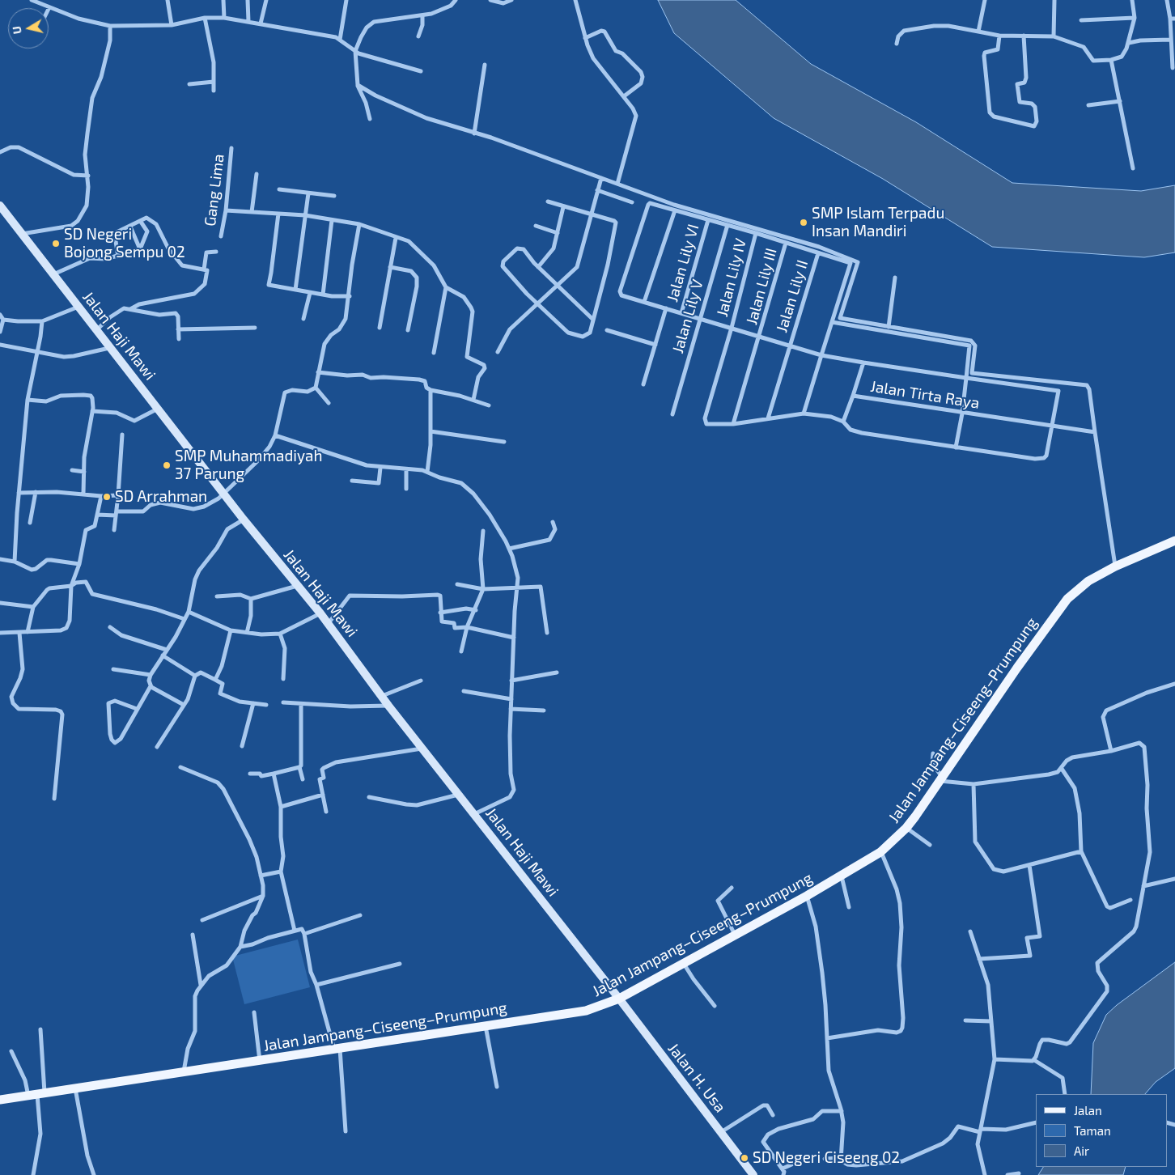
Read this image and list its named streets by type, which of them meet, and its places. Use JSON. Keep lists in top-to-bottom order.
{
  "streets": {
    "main road": ["Jalan Jampang–Ciseeng–Prumpung"],
    "street": [
      "Gang Lima",
      "Jalan Lily VI",
      "Jalan Lily IV",
      "Jalan Lily III",
      "Jalan Lily II",
      "Jalan Lily V",
      "Jalan Haji Mawi",
      "Jalan Tirta Raya",
      "Jalan H. Usa"
    ]
  },
  "crossings": [
    ["Jalan Lily VI", "Jalan Tirta Raya"],
    ["Jalan Lily IV", "Jalan Lily III"],
    ["Jalan Lily IV", "Jalan Tirta Raya"],
    ["Jalan Lily III", "Jalan Tirta Raya"],
    ["Jalan Lily II", "Jalan Tirta Raya"],
    ["Jalan Lily V", "Jalan Tirta Raya"],
    ["Jalan Haji Mawi", "Jalan Jampang–Ciseeng–Prumpung"],
    ["Jalan Haji Mawi", "Jalan H. Usa"],
    ["Jalan Jampang–Ciseeng–Prumpung", "Jalan H. Usa"]
  ],
  "places": [
    "SMP Islam Terpadu Insan Mandiri",
    "SD Negeri Bojong Sempu 02",
    "SMP Muhammadiyah 37 Parung",
    "SD Arrahman",
    "SD Negeri Ciseeng 02"
  ],
  "legend": ["Jalan", "Taman", "Air"],
  "north": "left"
}
